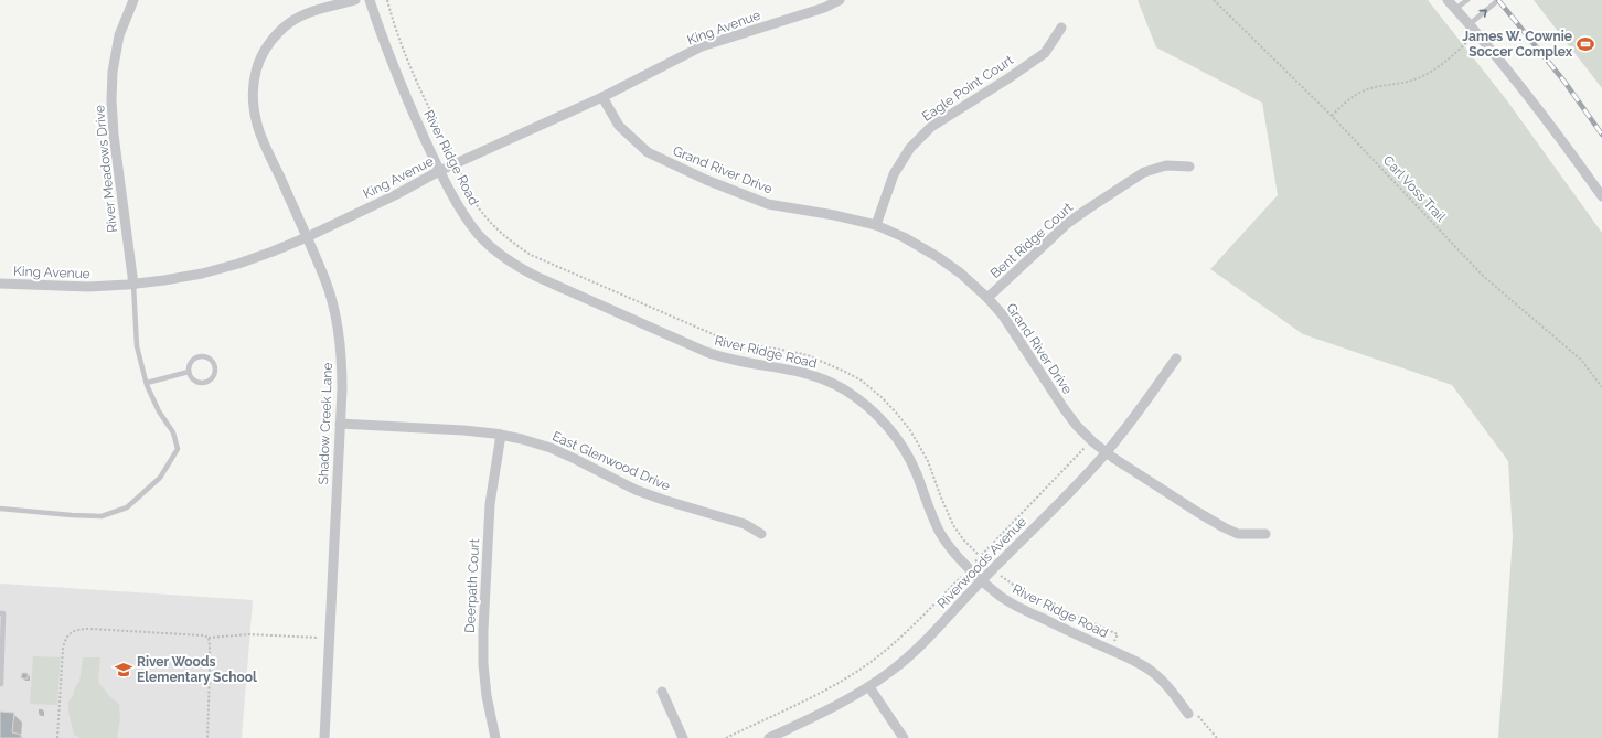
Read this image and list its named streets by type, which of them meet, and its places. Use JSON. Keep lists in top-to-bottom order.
{
  "streets": {
    "street": [
      "King Avenue",
      "Eagle Point Court",
      "River Ridge Road",
      "River Meadows Drive",
      "Grand River Drive",
      "Bent Ridge Court",
      "Shadow Creek Lane",
      "East Glenwood Drive",
      "Riverwoods Avenue",
      "Deerpath Court"
    ],
    "path": ["Carl Voss Trail"]
  },
  "crossings": [
    ["King Avenue", "River Ridge Road"],
    ["King Avenue", "River Meadows Drive"],
    ["King Avenue", "Grand River Drive"],
    ["King Avenue", "Shadow Creek Lane"],
    ["Eagle Point Court", "Grand River Drive"],
    ["River Ridge Road", "Riverwoods Avenue"],
    ["Grand River Drive", "Bent Ridge Court"],
    ["Grand River Drive", "Riverwoods Avenue"],
    ["Shadow Creek Lane", "East Glenwood Drive"],
    ["East Glenwood Drive", "Deerpath Court"]
  ],
  "places": {
    "sports": ["James W. Cownie Soccer Complex"],
    "school or university": ["River Woods Elementary School"]
  }
}
